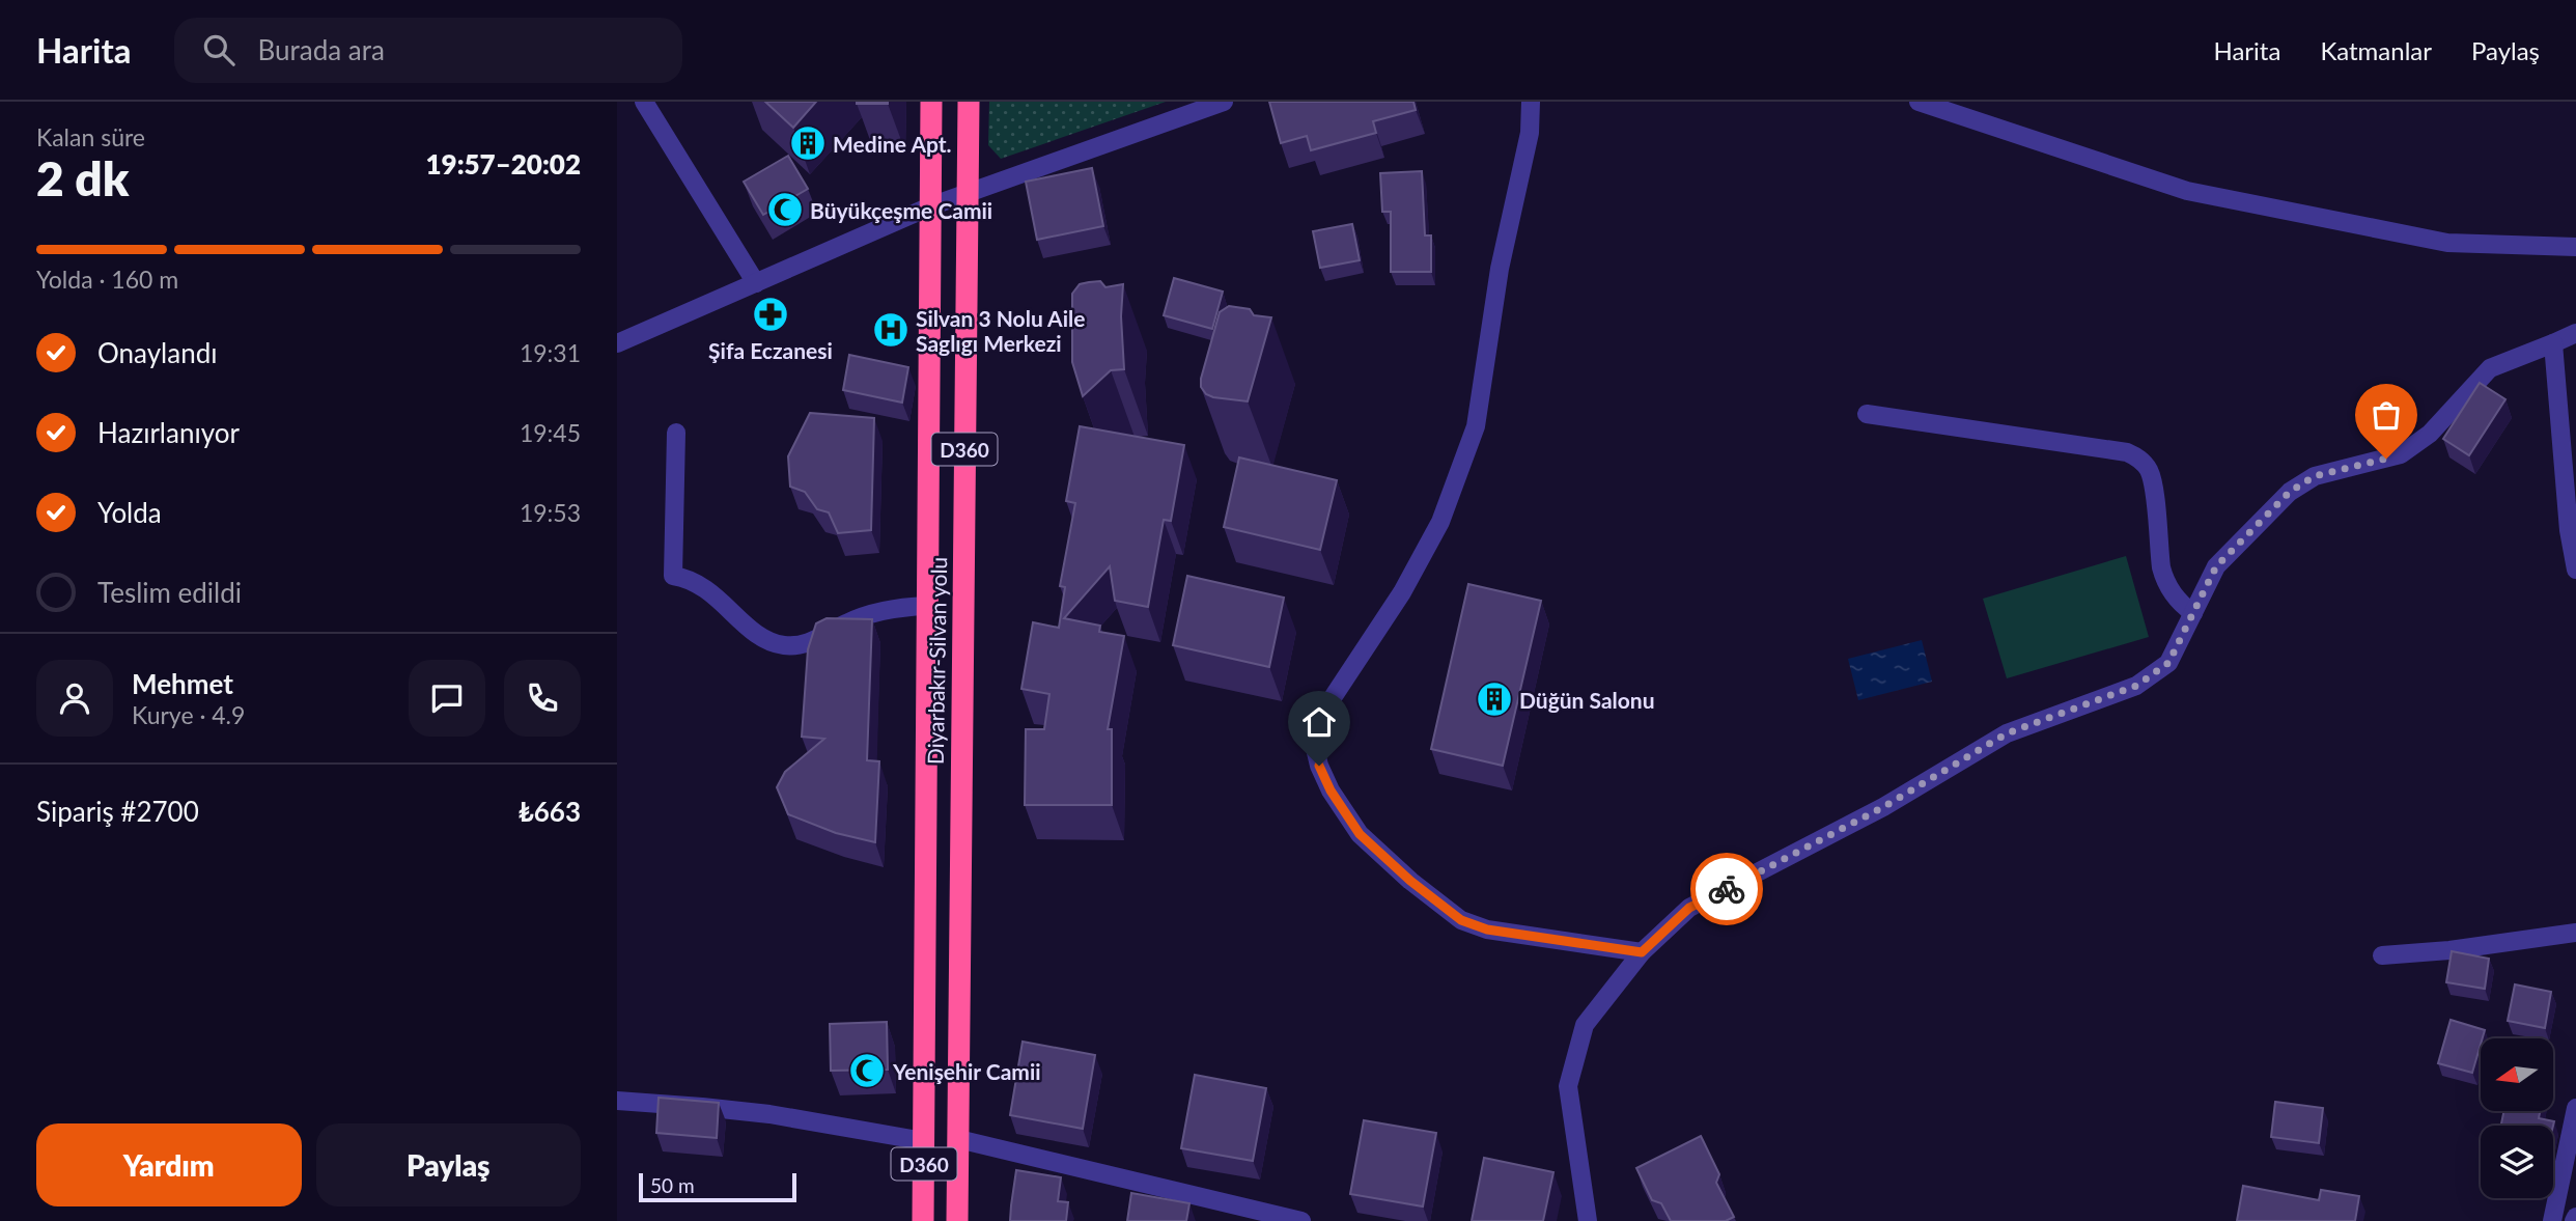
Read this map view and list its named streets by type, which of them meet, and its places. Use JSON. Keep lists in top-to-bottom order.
{
  "streets": {
    "highway": ["D360", "Diyarbakır-Silvan yolu"]
  },
  "places": {
    "building": ["Medine Apt.", "Düğün Salonu"],
    "mosque": ["Büyükçeşme Camii", "Yenişehir Camii"],
    "pharmacy": ["Şifa Eczanesi"],
    "hospital": ["Silvan 3 Nolu Aile Saglıgı Merkezi"]
  },
  "scale_bar": "50 m",
  "north": "left",
  "page": {
    "header": "Harita",
    "search": "Burada ara",
    "nav": ["Harita", "Katmanlar", "Paylaş"],
    "heading": ["2 dk", "Kalan süre", "19:57–20:02"],
    "panel": [
      "Mehmet",
      "Kurye · 4.9",
      "Sipariş #2700",
      "₺663"
    ],
    "bar": "Yolda · 160 m",
    "list": [
      ["Onaylandı", "19:31"],
      ["Hazırlanıyor", "19:45"],
      ["Yolda", "19:53"],
      "Teslim edildi"
    ],
    "buttons": ["Yardım", "Paylaş"],
    "scale": "50 m"
  }
}
